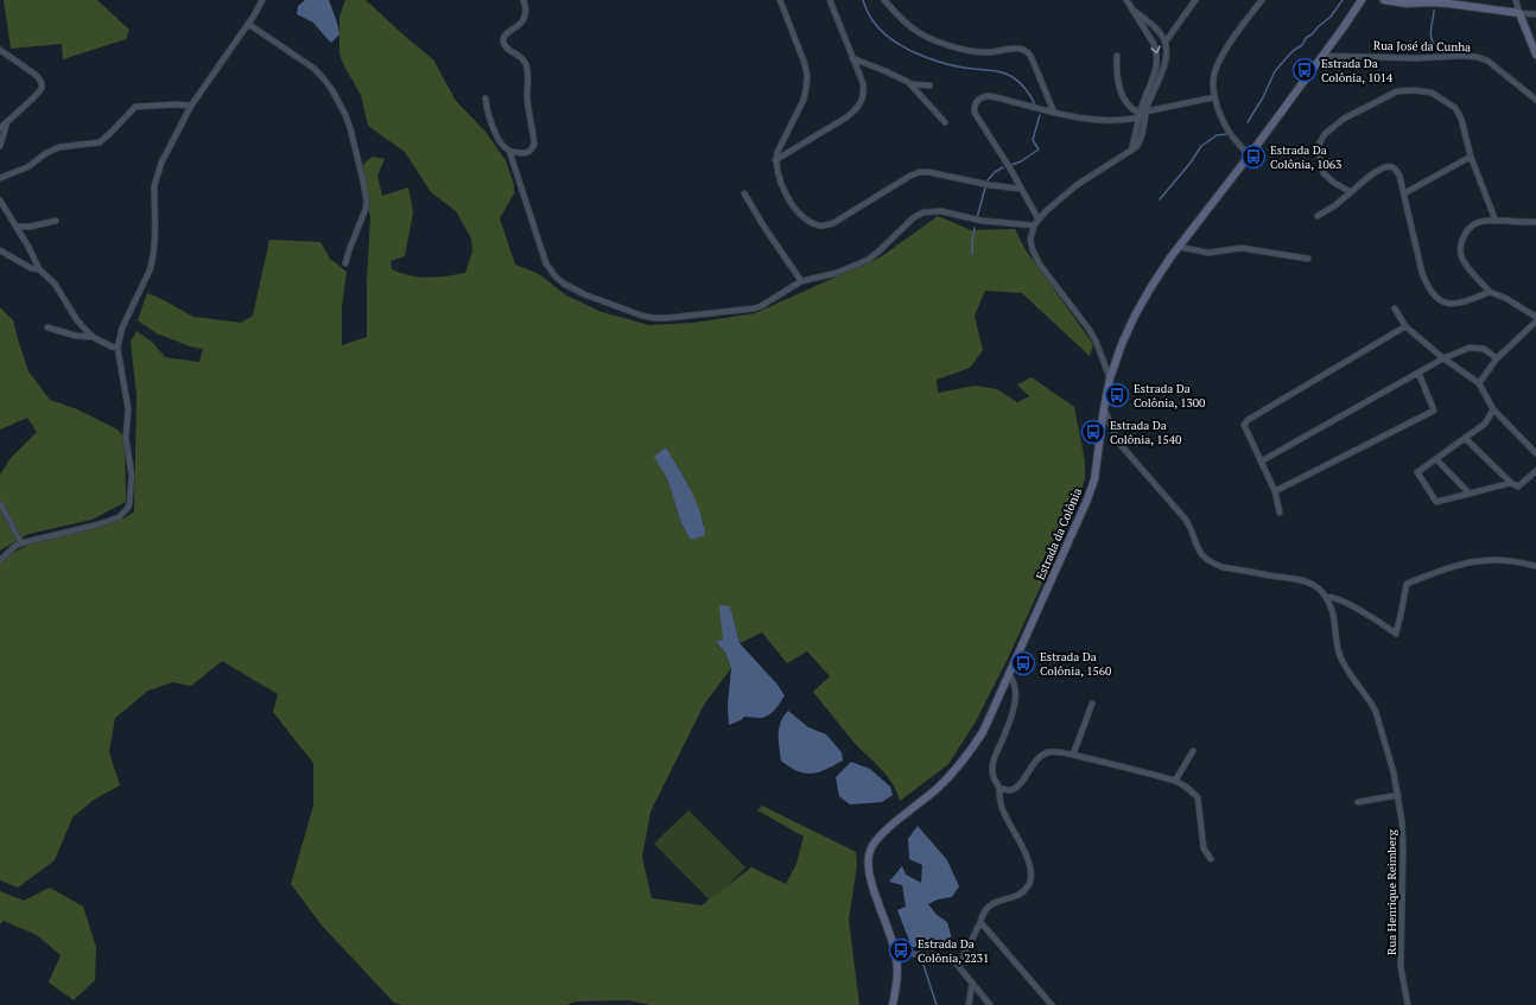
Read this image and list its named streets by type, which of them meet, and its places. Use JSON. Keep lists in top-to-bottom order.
{
  "streets": {
    "main road": ["Estrada da Colônia"],
    "street": ["Rua José da Cunha", "Rua Henrique Reimberg"]
  },
  "crossings": [
    ["Rua José da Cunha", "Estrada da Colônia"]
  ],
  "places": {
    "bus stop": [
      "Estrada Da Colônia, 1014",
      "Estrada Da Colônia, 1063",
      "Estrada Da Colônia, 1300",
      "Estrada Da Colônia, 1540",
      "Estrada Da Colônia, 1560",
      "Estrada Da Colônia, 2231"
    ]
  }
}
